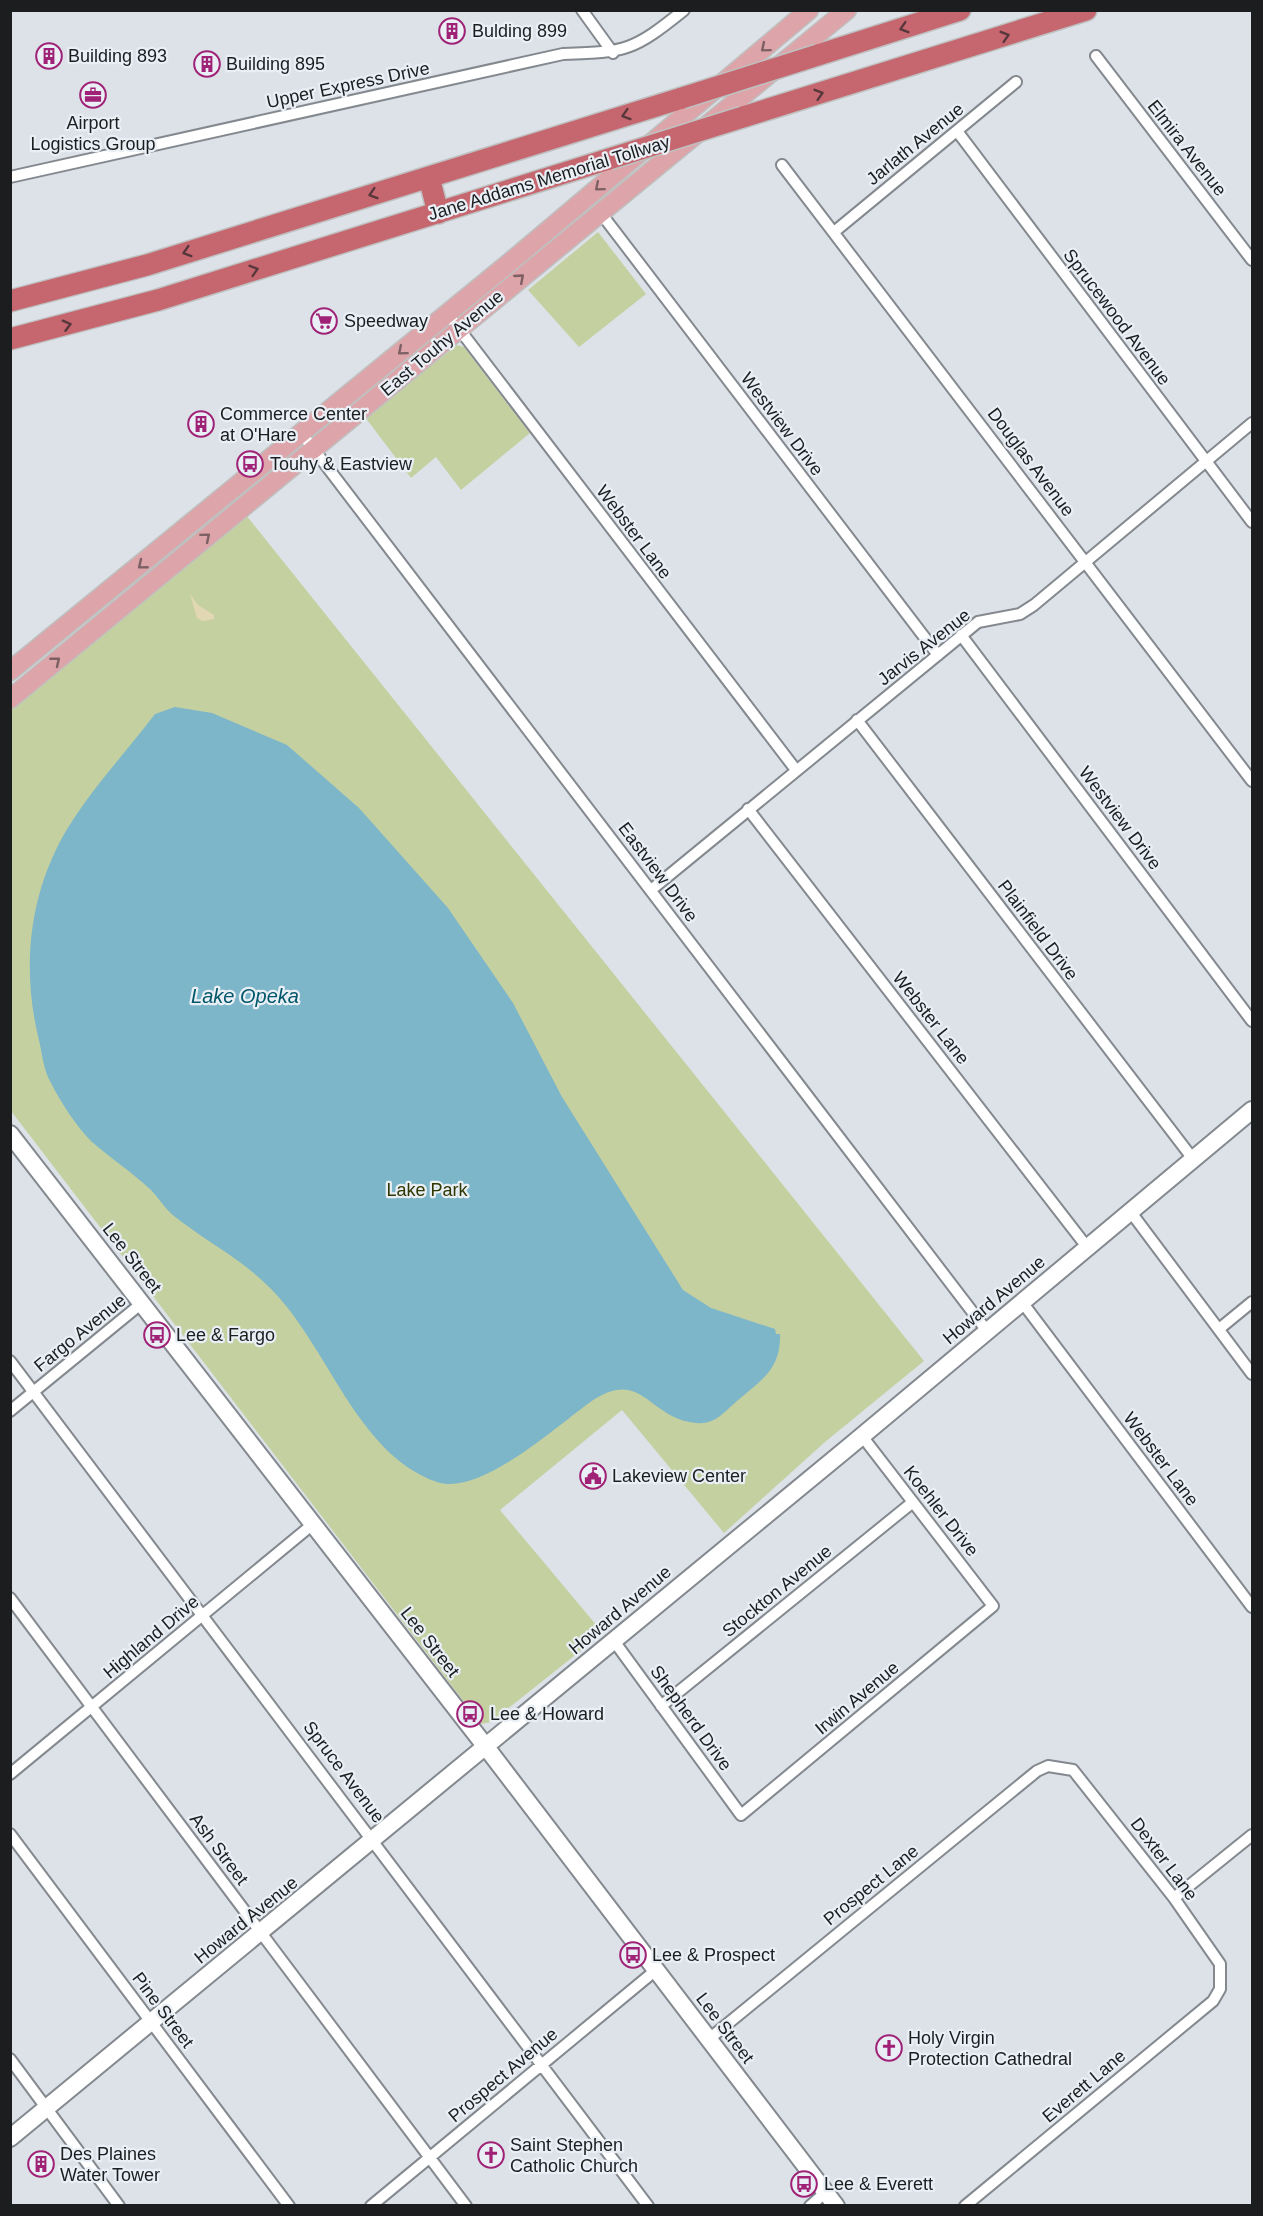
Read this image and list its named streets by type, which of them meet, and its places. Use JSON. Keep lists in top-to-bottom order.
{
  "streets": {
    "highway": ["Jane Addams Memorial Tollway"],
    "main road": ["East Touhy Avenue"],
    "street": [
      "Upper Express Drive",
      "Jarlath Avenue",
      "Elmira Avenue",
      "Sprucewood Avenue",
      "Westview Drive",
      "Douglas Avenue",
      "Webster Lane",
      "Jarvis Avenue",
      "Eastview Drive",
      "Plainfield Drive",
      "Lee Street",
      "Howard Avenue",
      "Fargo Avenue",
      "Koehler Drive",
      "Stockton Avenue",
      "Highland Drive",
      "Irwin Avenue",
      "Shepherd Drive",
      "Spruce Avenue",
      "Ash Street",
      "Dexter Lane",
      "Prospect Lane",
      "Pine Street",
      "Prospect Avenue",
      "Everett Lane"
    ]
  },
  "crossings": [
    ["Jarlath Avenue", "Sprucewood Avenue"],
    ["Jarlath Avenue", "Douglas Avenue"],
    ["Sprucewood Avenue", "Jarvis Avenue"],
    ["East Touhy Avenue", "Westview Drive"],
    ["East Touhy Avenue", "Webster Lane"],
    ["East Touhy Avenue", "Eastview Drive"],
    ["Westview Drive", "Jarvis Avenue"],
    ["Douglas Avenue", "Jarvis Avenue"],
    ["Webster Lane", "Jarvis Avenue"],
    ["Webster Lane", "Howard Avenue"],
    ["Jarvis Avenue", "Eastview Drive"],
    ["Jarvis Avenue", "Plainfield Drive"],
    ["Eastview Drive", "Howard Avenue"],
    ["Plainfield Drive", "Howard Avenue"],
    ["Lee Street", "Howard Avenue"],
    ["Lee Street", "Fargo Avenue"],
    ["Lee Street", "Highland Drive"],
    ["Lee Street", "Prospect Lane"],
    ["Lee Street", "Prospect Avenue"],
    ["Howard Avenue", "Koehler Drive"],
    ["Howard Avenue", "Shepherd Drive"],
    ["Howard Avenue", "Spruce Avenue"],
    ["Howard Avenue", "Ash Street"],
    ["Howard Avenue", "Pine Street"],
    ["Fargo Avenue", "Spruce Avenue"],
    ["Koehler Drive", "Stockton Avenue"],
    ["Koehler Drive", "Irwin Avenue"],
    ["Stockton Avenue", "Shepherd Drive"],
    ["Highland Drive", "Spruce Avenue"],
    ["Highland Drive", "Ash Street"],
    ["Irwin Avenue", "Shepherd Drive"],
    ["Spruce Avenue", "Prospect Avenue"],
    ["Ash Street", "Prospect Avenue"],
    ["Dexter Lane", "Prospect Lane"],
    ["Dexter Lane", "Everett Lane"]
  ],
  "water": ["Lake Opeka"],
  "parks": ["Lake Park"],
  "places": {
    "building": [
      "Bulding 899",
      "Building 893",
      "Building 895",
      "Commerce Center at O'Hare",
      "Des Plaines Water Tower"
    ],
    "office": ["Airport Logistics Group"],
    "supermarket": ["Speedway"],
    "bus stop": [
      "Touhy & Eastview",
      "Lee & Fargo",
      "Lee & Howard",
      "Lee & Prospect",
      "Lee & Everett"
    ],
    "public building": ["Lakeview Center"],
    "church": ["Holy Virgin Protection Cathedral", "Saint Stephen Catholic Church"]
  }
}
